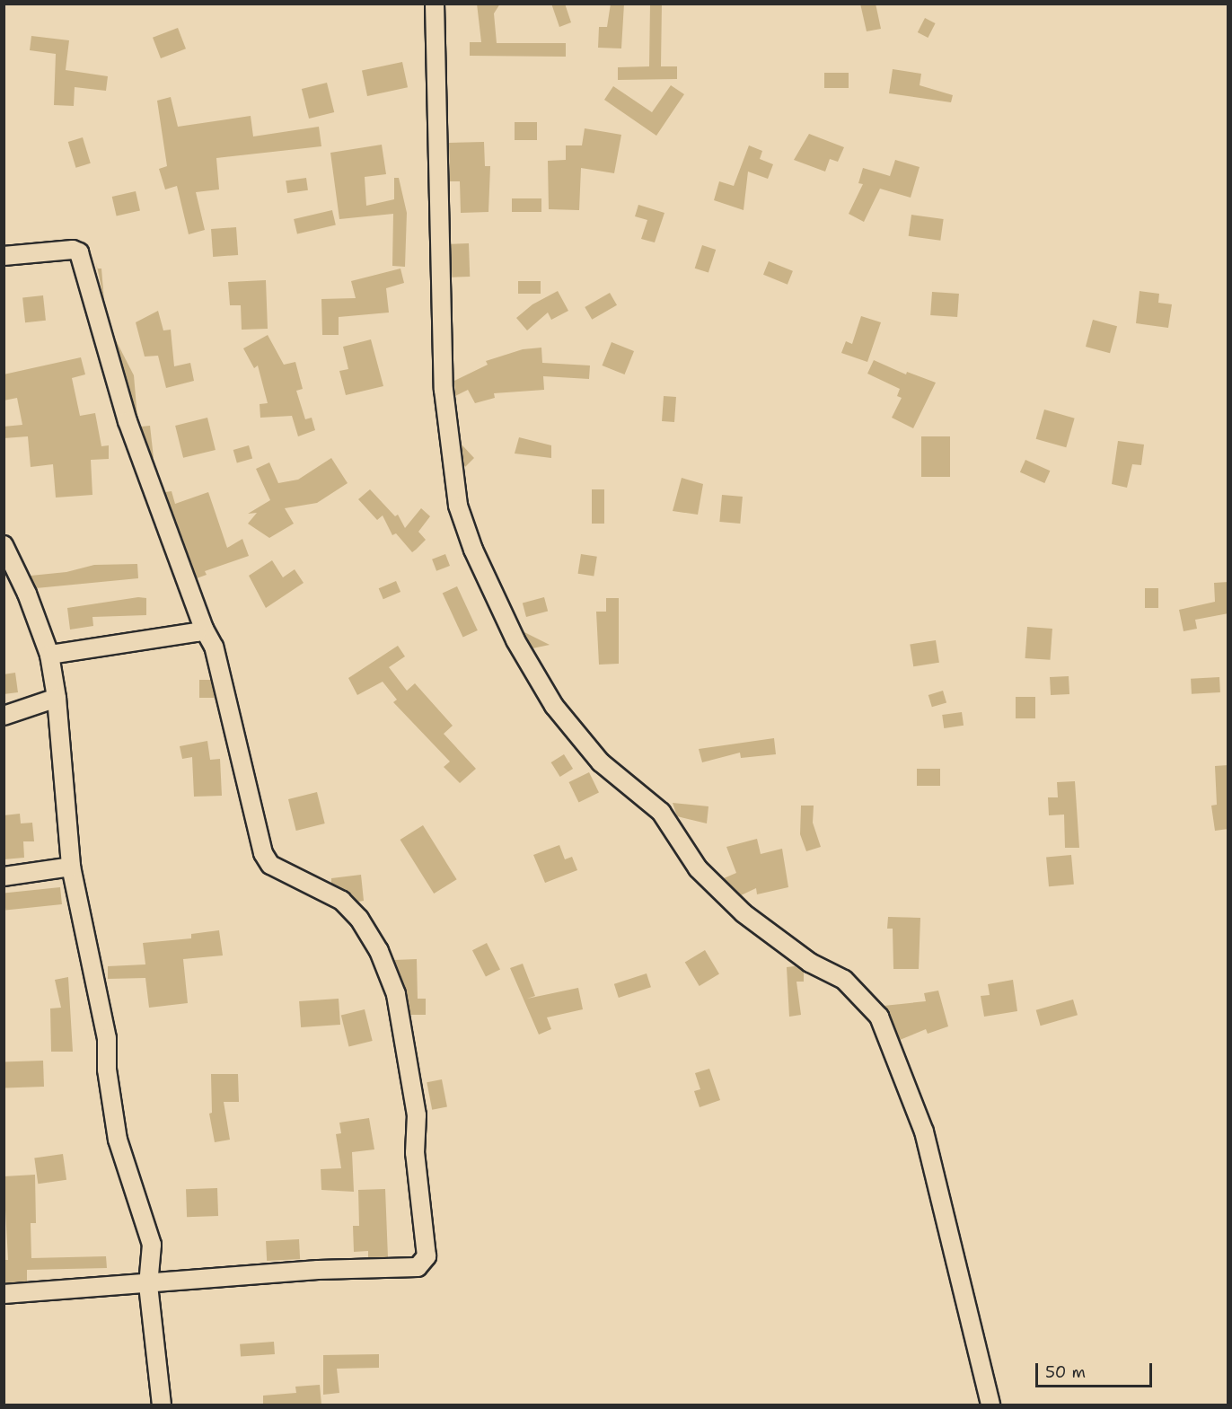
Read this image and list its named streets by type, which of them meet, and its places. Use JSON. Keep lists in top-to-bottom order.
{
  "scale_bar": "50 m"
}
